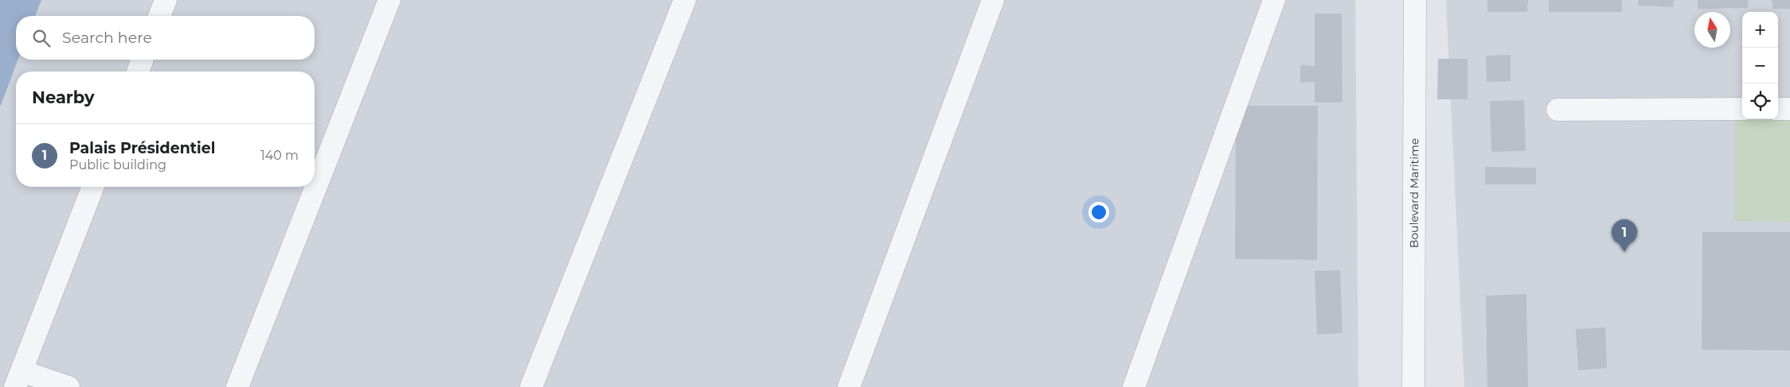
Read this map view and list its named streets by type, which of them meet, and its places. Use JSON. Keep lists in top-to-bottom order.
{
  "streets": {
    "street": ["Boulevard Maritime"]
  },
  "north": "top",
  "page": {
    "map_buttons": ["+", "−"],
    "search": "Search here",
    "heading": "Nearby",
    "list": [
      {
        "mark": "1",
        "name": "Palais Présidentiel",
        "note": "Public building",
        "value": "140 m"
      }
    ],
    "pins": "1"
  }
}
